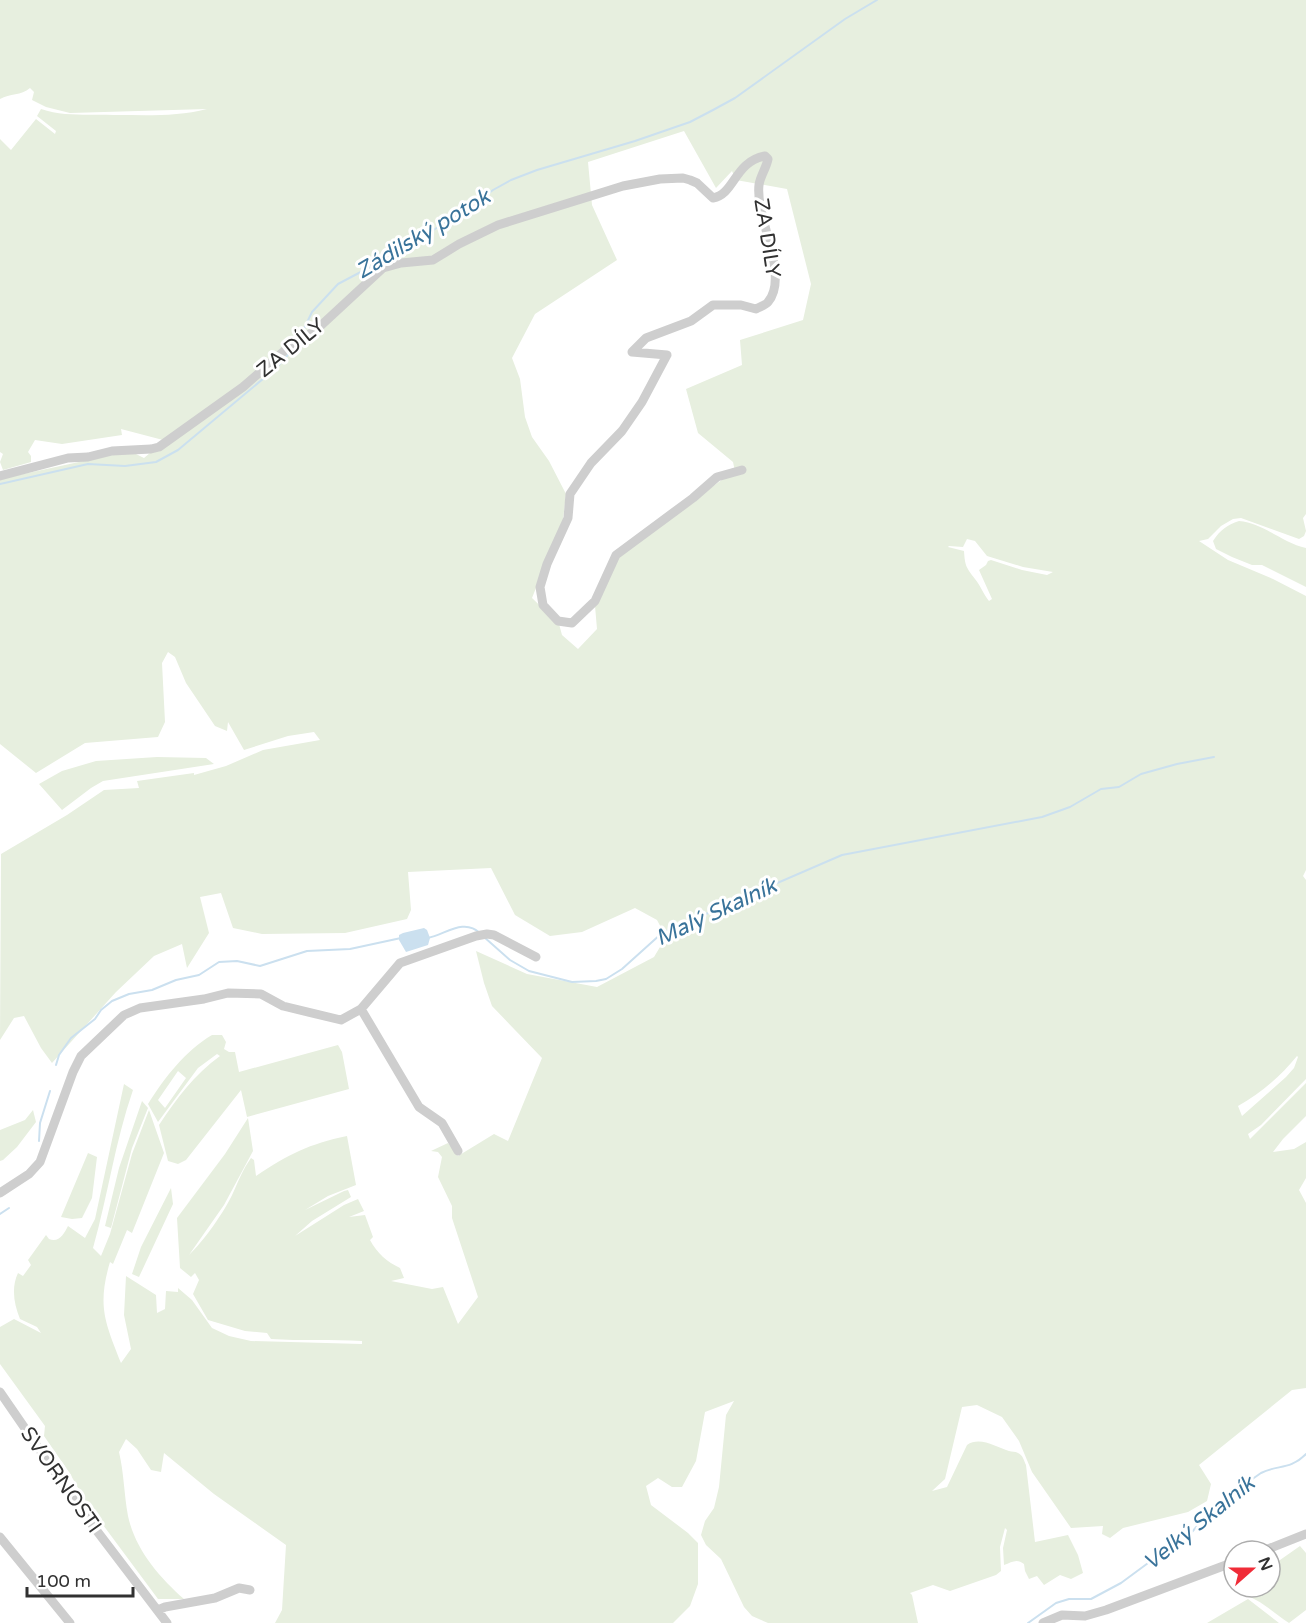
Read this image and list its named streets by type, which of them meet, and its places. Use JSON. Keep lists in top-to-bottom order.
{
  "streets": {
    "street": ["ZA DÍLY", "SVORNOSTI"]
  },
  "water": ["Zádilský potok", "Malý Skalník", "Velký Skalník"],
  "scale_bar": "100 m",
  "north": "right"
}
